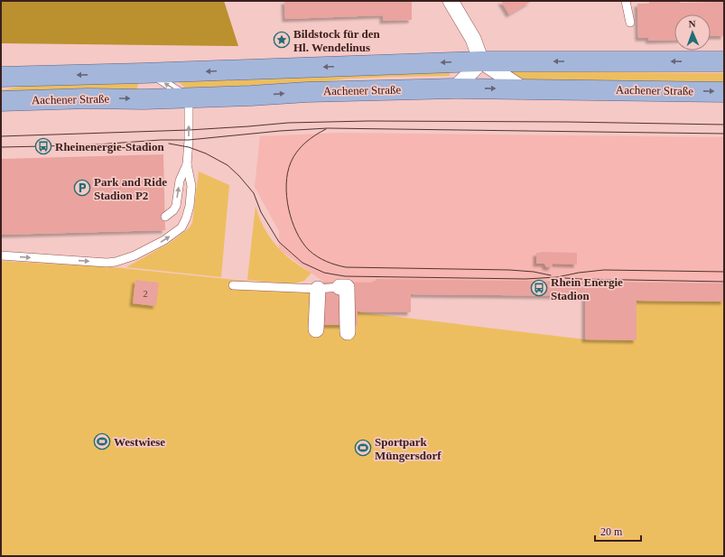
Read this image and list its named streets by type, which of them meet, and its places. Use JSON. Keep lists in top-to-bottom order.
{
  "streets": {
    "main road": ["Aachener Straße"]
  },
  "places": {
    "place": ["Bildstock für den Hl. Wendelinus"],
    "bus stop": ["Rheinenergie-Stadion", "Rhein Energie Stadion"],
    "parking": ["Park and Ride Stadion P2"],
    "sports": ["Westwiese", "Sportpark Müngersdorf"]
  },
  "house_numbers": ["2"],
  "scale_bar": "20 m",
  "north": "top"
}
